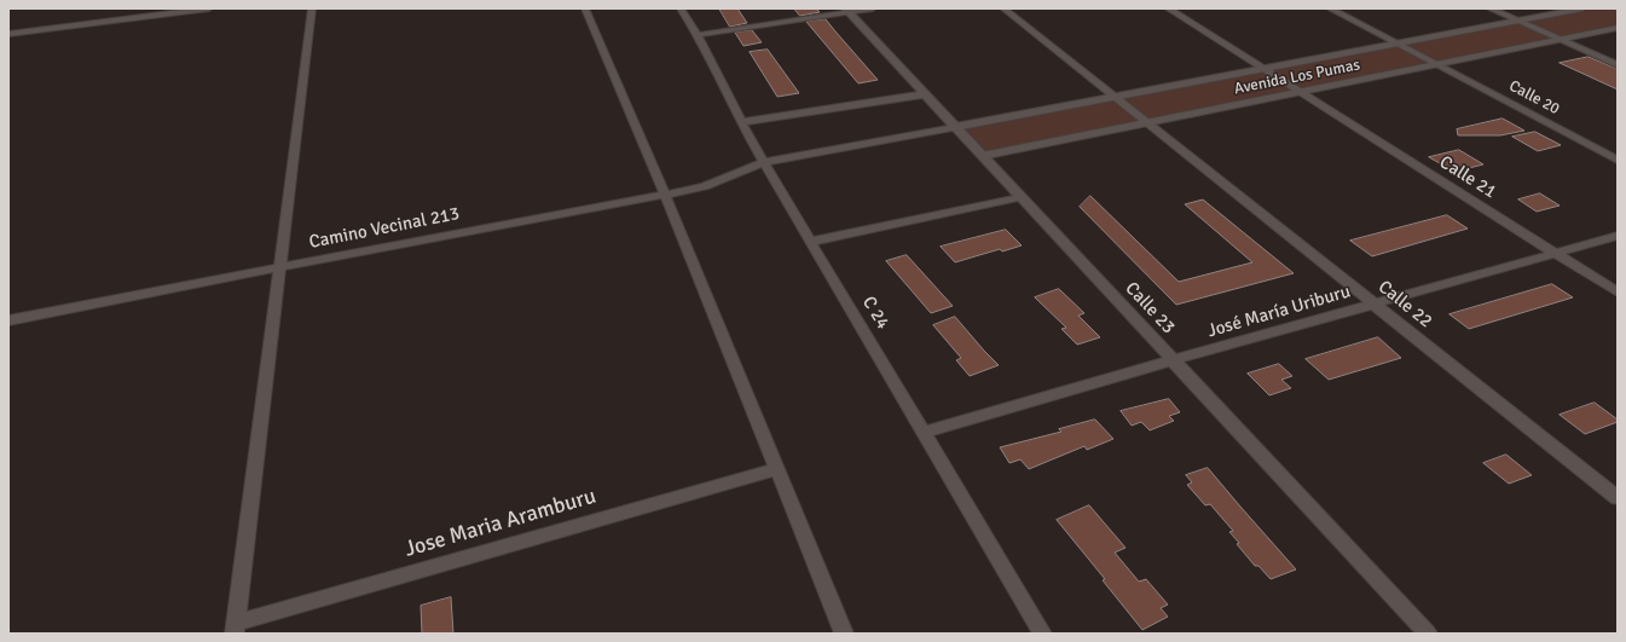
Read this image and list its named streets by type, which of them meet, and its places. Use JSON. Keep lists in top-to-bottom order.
{
  "streets": {
    "street": [
      "Avenida Los Pumas",
      "Calle 20",
      "Calle 21",
      "Camino Vecinal 213",
      "Calle 22",
      "Calle 23",
      "José María Uriburu",
      "C 24",
      "Jose Maria Aramburu"
    ]
  },
  "crossings": [
    ["Avenida Los Pumas", "Calle 20"],
    ["Avenida Los Pumas", "Calle 21"],
    ["Avenida Los Pumas", "Camino Vecinal 213"],
    ["Avenida Los Pumas", "Calle 22"],
    ["Avenida Los Pumas", "Calle 23"],
    ["Avenida Los Pumas", "C 24"],
    ["Calle 21", "José María Uriburu"],
    ["Camino Vecinal 213", "C 24"],
    ["Calle 22", "José María Uriburu"],
    ["Calle 23", "José María Uriburu"],
    ["José María Uriburu", "C 24"]
  ]
}
